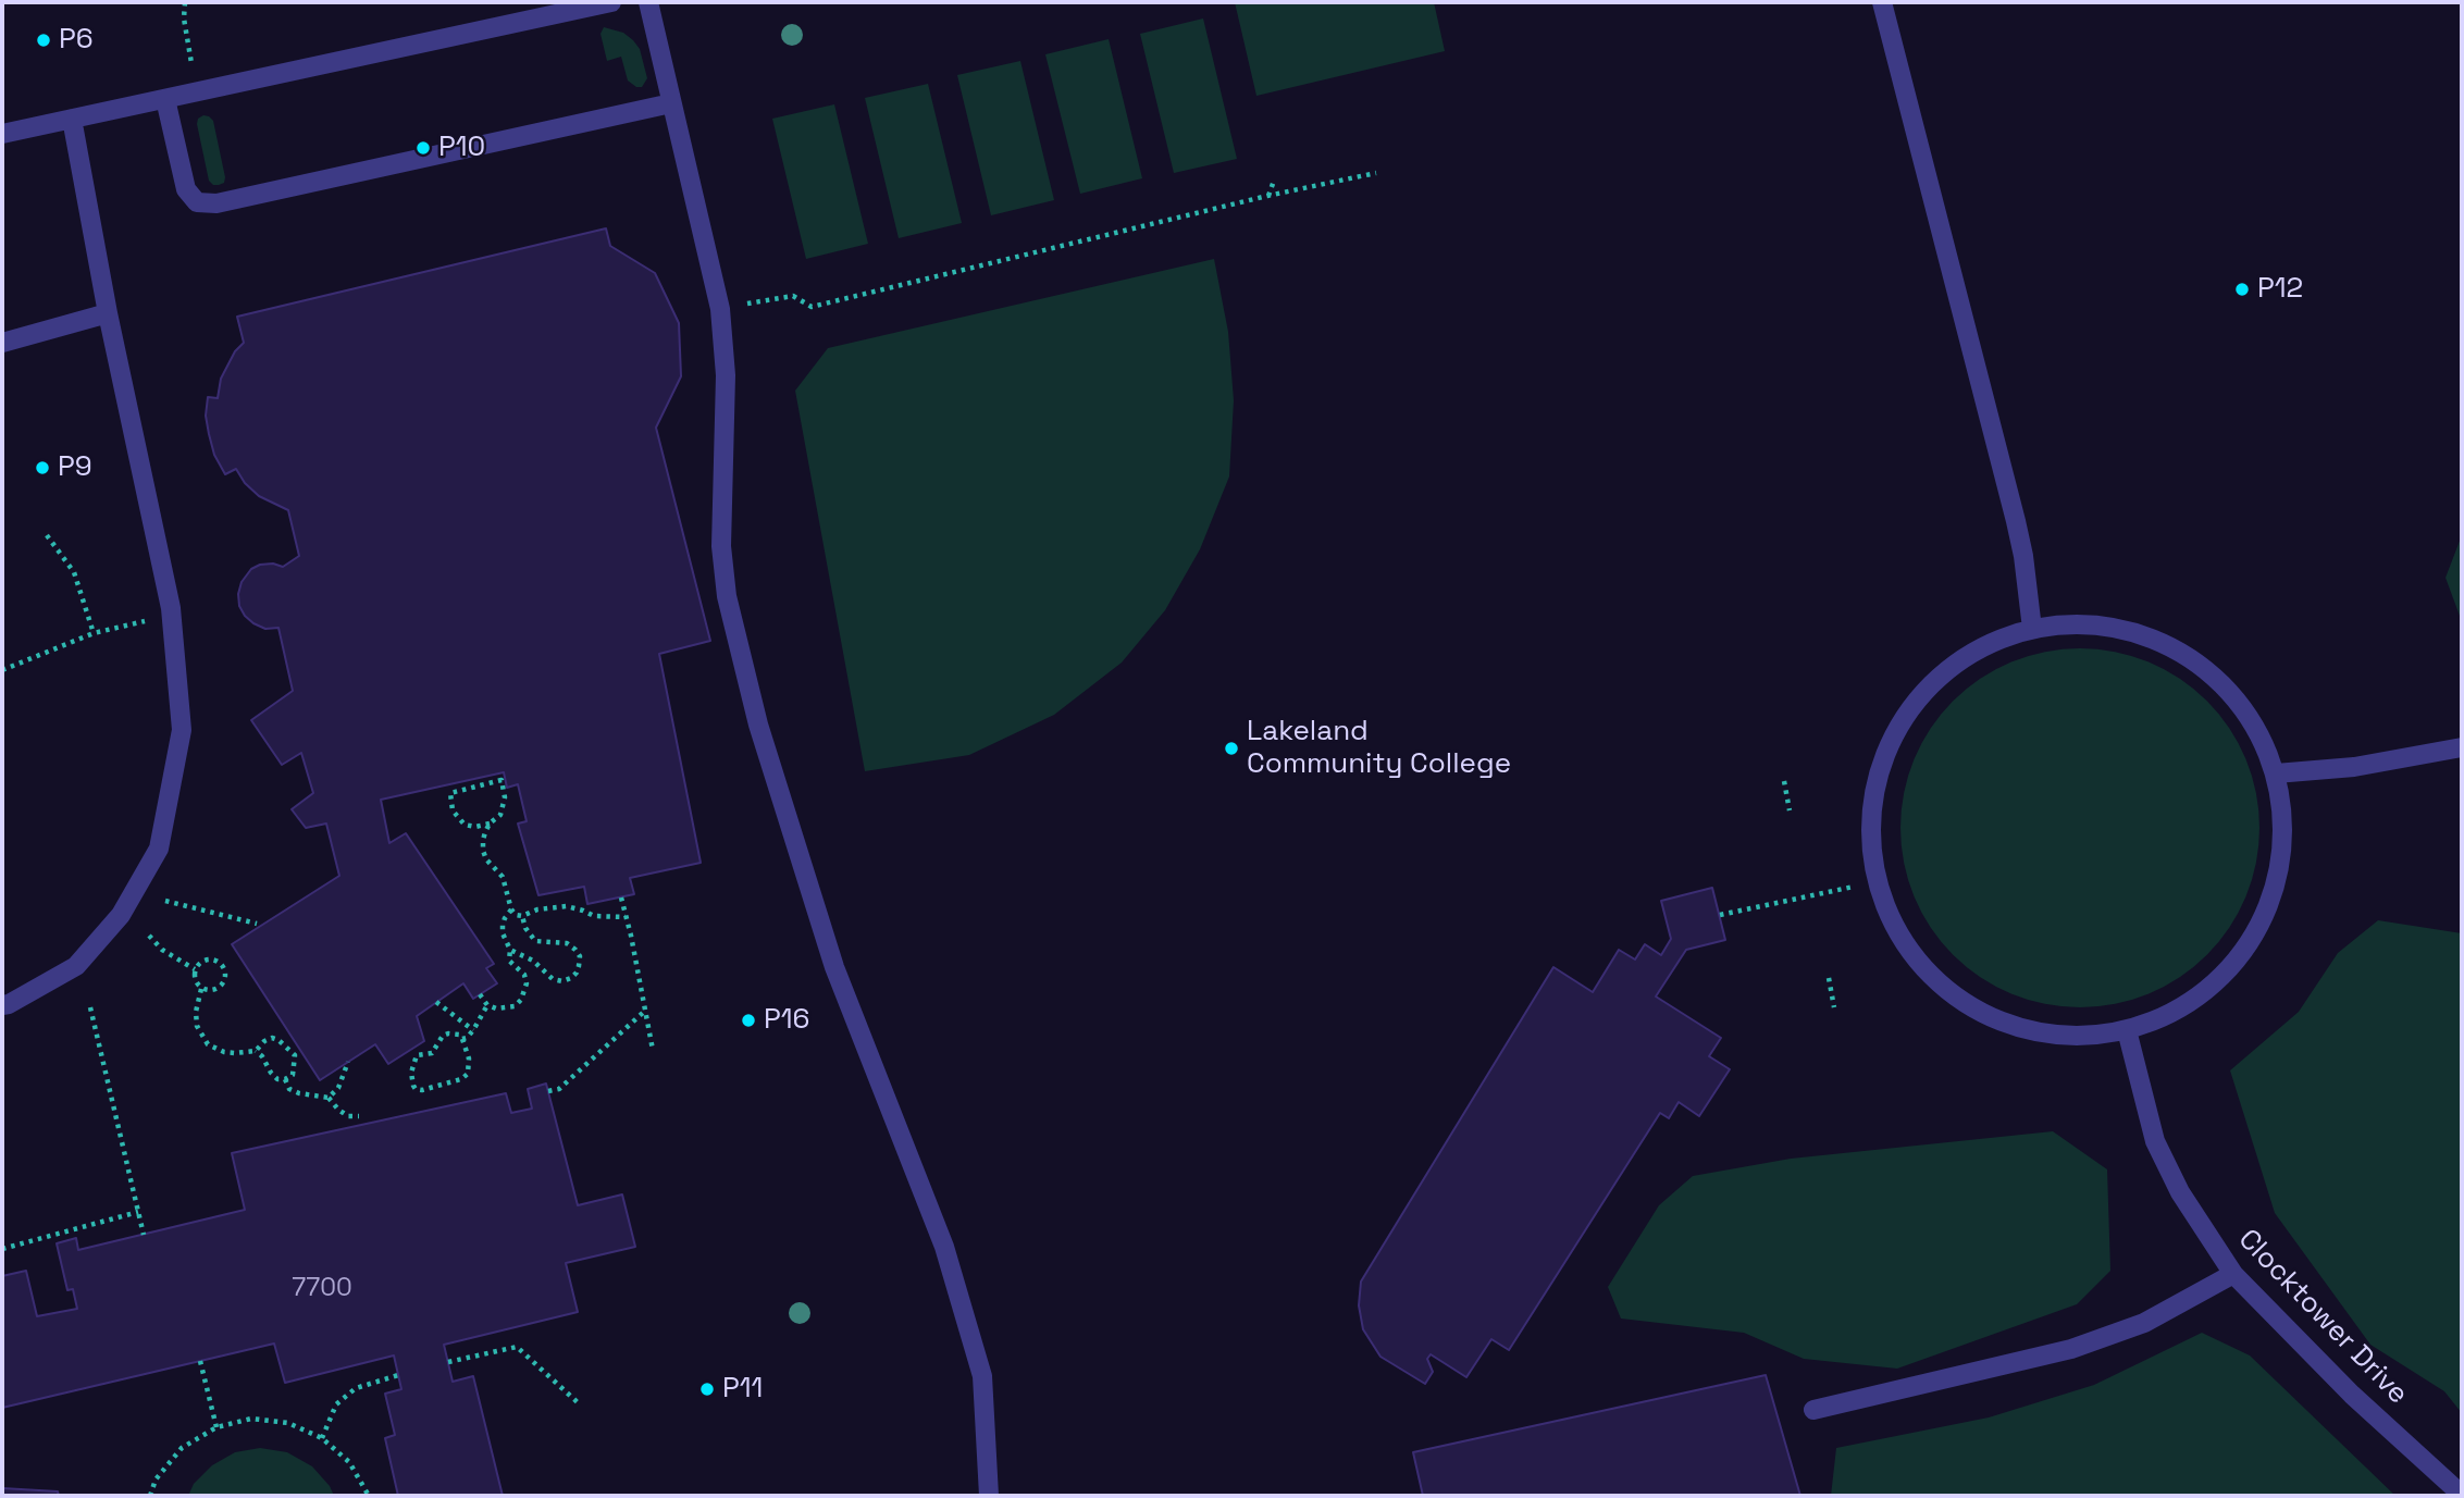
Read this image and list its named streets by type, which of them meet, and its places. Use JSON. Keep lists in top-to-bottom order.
{
  "streets": {
    "lane": ["Clocktower Drive"]
  },
  "places": [
    "P6",
    "P10",
    "P12",
    "P9",
    "Lakeland Community College",
    "P16",
    "P11"
  ],
  "house_numbers": ["7700"]
}
